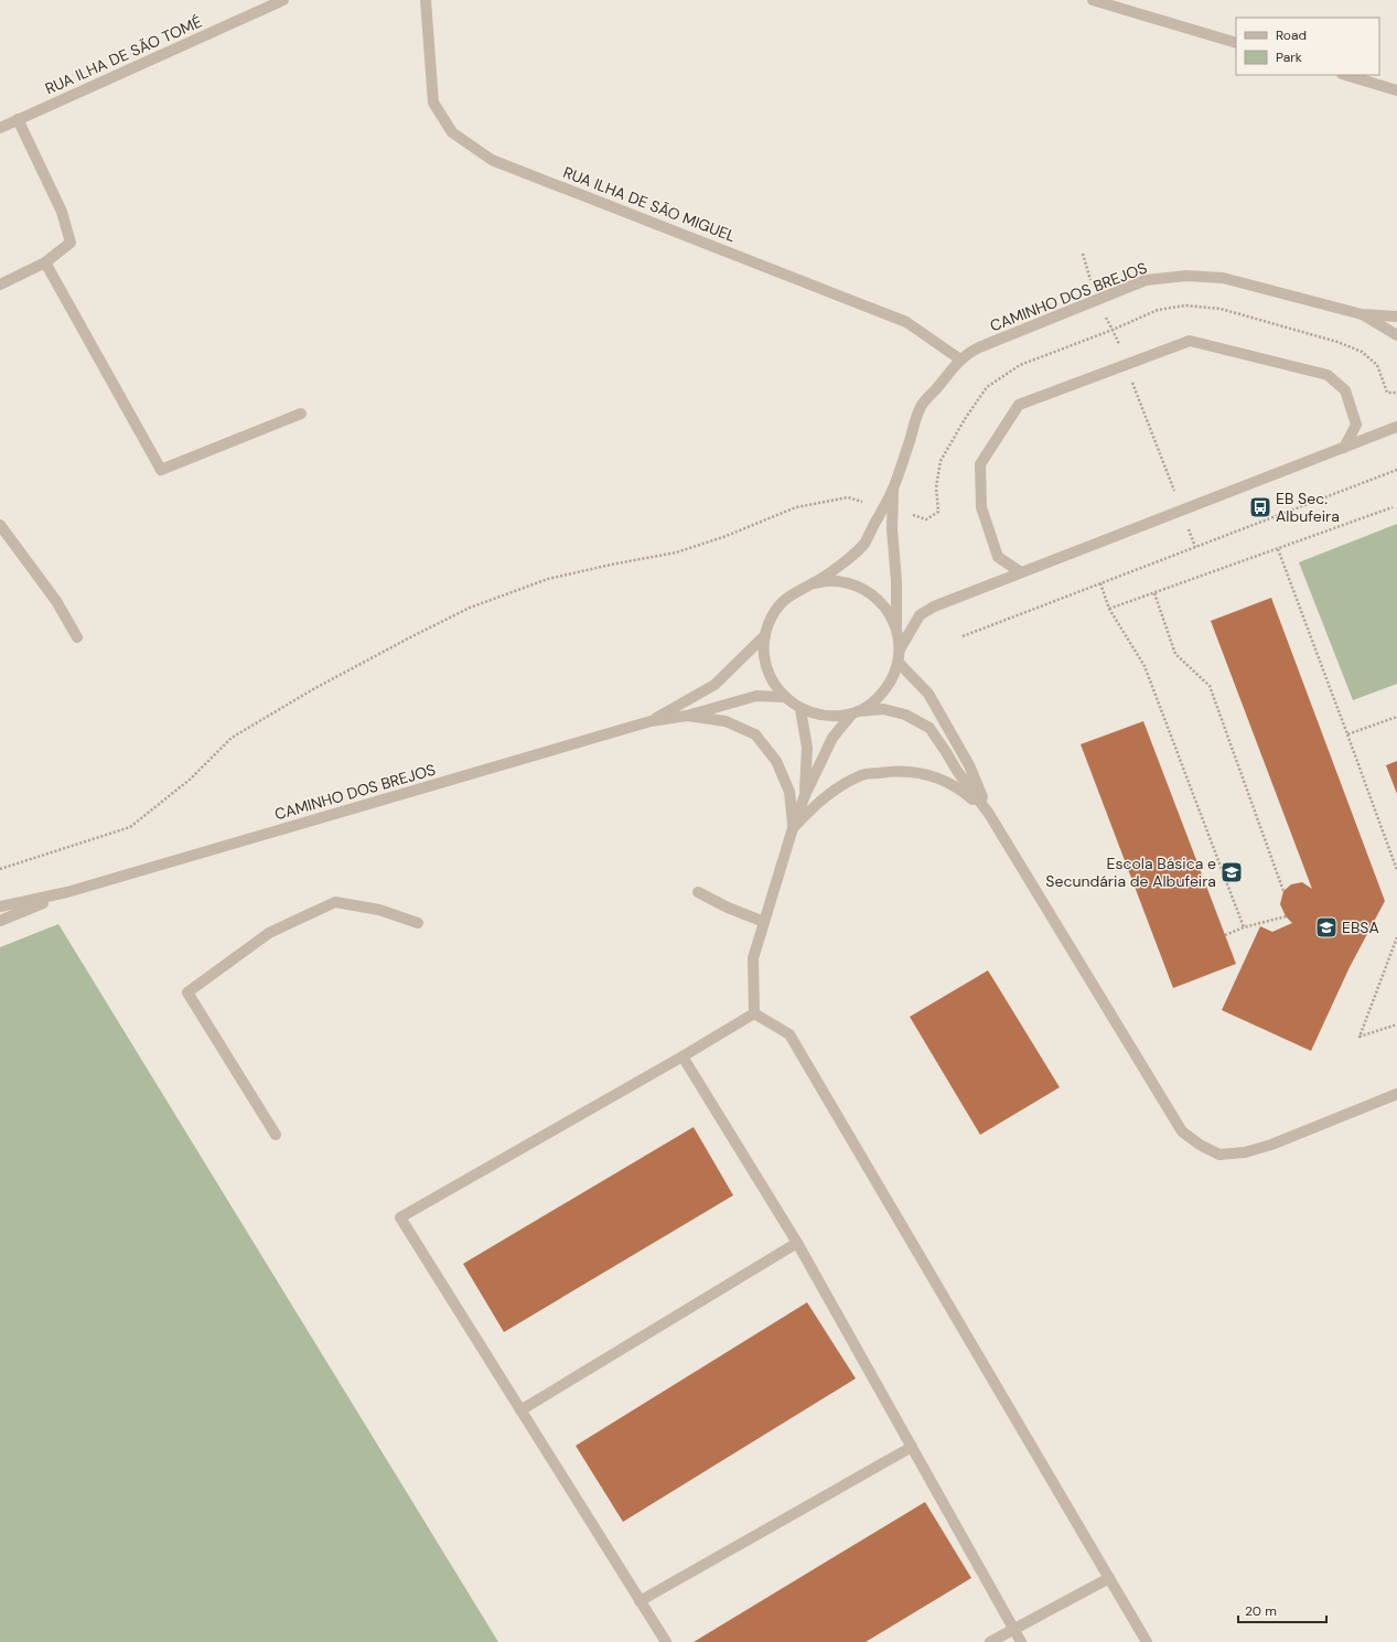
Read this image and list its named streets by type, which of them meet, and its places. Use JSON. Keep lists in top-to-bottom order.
{
  "streets": {
    "street": ["RUA ILHA DE SÃO TOMÉ", "RUA ILHA DE SÃO MIGUEL", "CAMINHO DOS BREJOS"]
  },
  "crossings": [
    ["RUA ILHA DE SÃO MIGUEL", "CAMINHO DOS BREJOS"]
  ],
  "places": {
    "bus stop": ["EB Sec. Albufeira"],
    "school or university": ["Escola Básica e Secundária de Albufeira", "EBSA"]
  },
  "legend": ["Road", "Park"],
  "scale_bar": "20 m"
}
